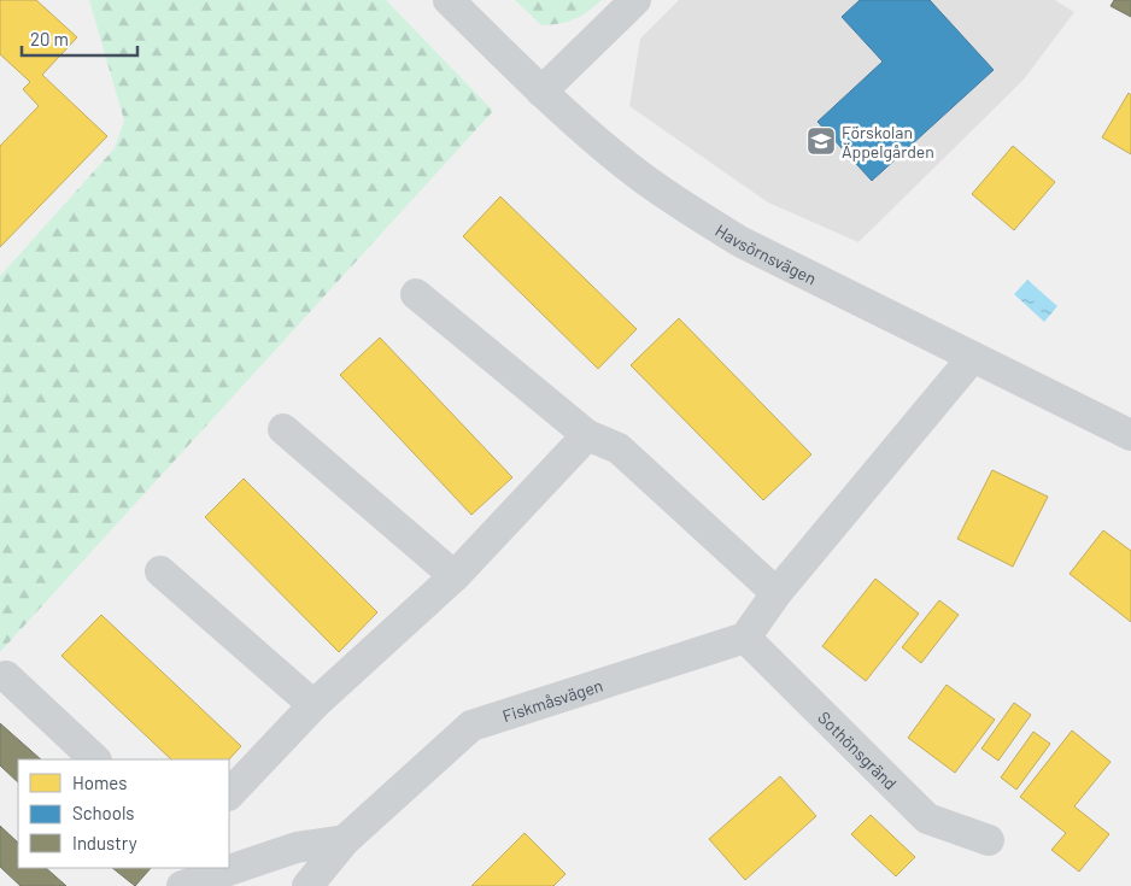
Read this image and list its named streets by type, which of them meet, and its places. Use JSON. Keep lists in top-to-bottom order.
{
  "streets": {
    "street": ["Havsörnsvägen", "Fiskmåsvägen", "Sothönsgränd"]
  },
  "crossings": [
    ["Fiskmåsvägen", "Sothönsgränd"]
  ],
  "places": {
    "school or university": ["Förskolan Äppelgården"]
  },
  "legend": ["Homes", "Schools", "Industry"],
  "scale_bar": "20 m"
}
